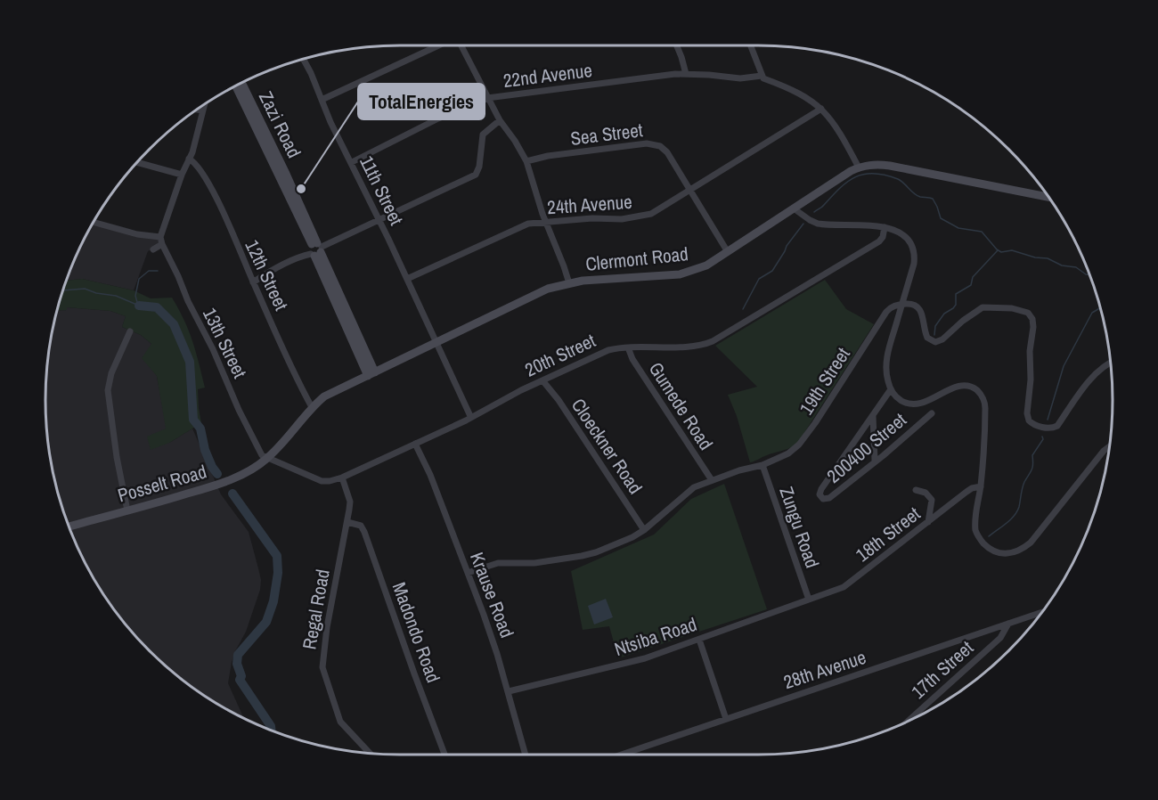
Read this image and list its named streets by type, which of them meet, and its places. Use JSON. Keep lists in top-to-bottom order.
{
  "streets": {
    "street": [
      "22nd Avenue",
      "Zazi Road",
      "Sea Street",
      "11th Street",
      "24th Avenue",
      "Clermont Road",
      "12th Street",
      "13th Street",
      "20th Street",
      "19th Street",
      "Gumede Road",
      "Cloeckner Road",
      "200400 Street",
      "Posselt Road",
      "Zungu Road",
      "18th Street",
      "Krause Road",
      "Regal Road",
      "Madondo Road",
      "Ntsiba Road",
      "28th Avenue",
      "17th Street"
    ]
  },
  "crossings": [
    ["22nd Avenue", "11th Street"],
    ["Zazi Road", "Clermont Road"],
    ["Sea Street", "24th Avenue"],
    ["Sea Street", "Clermont Road"],
    ["11th Street", "24th Avenue"],
    ["11th Street", "Clermont Road"],
    ["11th Street", "20th Street"],
    ["Clermont Road", "12th Street"],
    ["Clermont Road", "13th Street"],
    ["Clermont Road", "20th Street"],
    ["Clermont Road", "Posselt Road"],
    ["13th Street", "20th Street"],
    ["13th Street", "Posselt Road"],
    ["20th Street", "Gumede Road"],
    ["20th Street", "Cloeckner Road"],
    ["20th Street", "Posselt Road"],
    ["20th Street", "Krause Road"],
    ["20th Street", "Regal Road"],
    ["19th Street", "Gumede Road"],
    ["19th Street", "Cloeckner Road"],
    ["19th Street", "Zungu Road"],
    ["19th Street", "Krause Road"],
    ["Zungu Road", "18th Street"],
    ["Zungu Road", "Ntsiba Road"],
    ["18th Street", "Ntsiba Road"],
    ["Krause Road", "Ntsiba Road"],
    ["Regal Road", "Madondo Road"],
    ["28th Avenue", "17th Street"]
  ],
  "places": ["TotalEnergies"]
}
